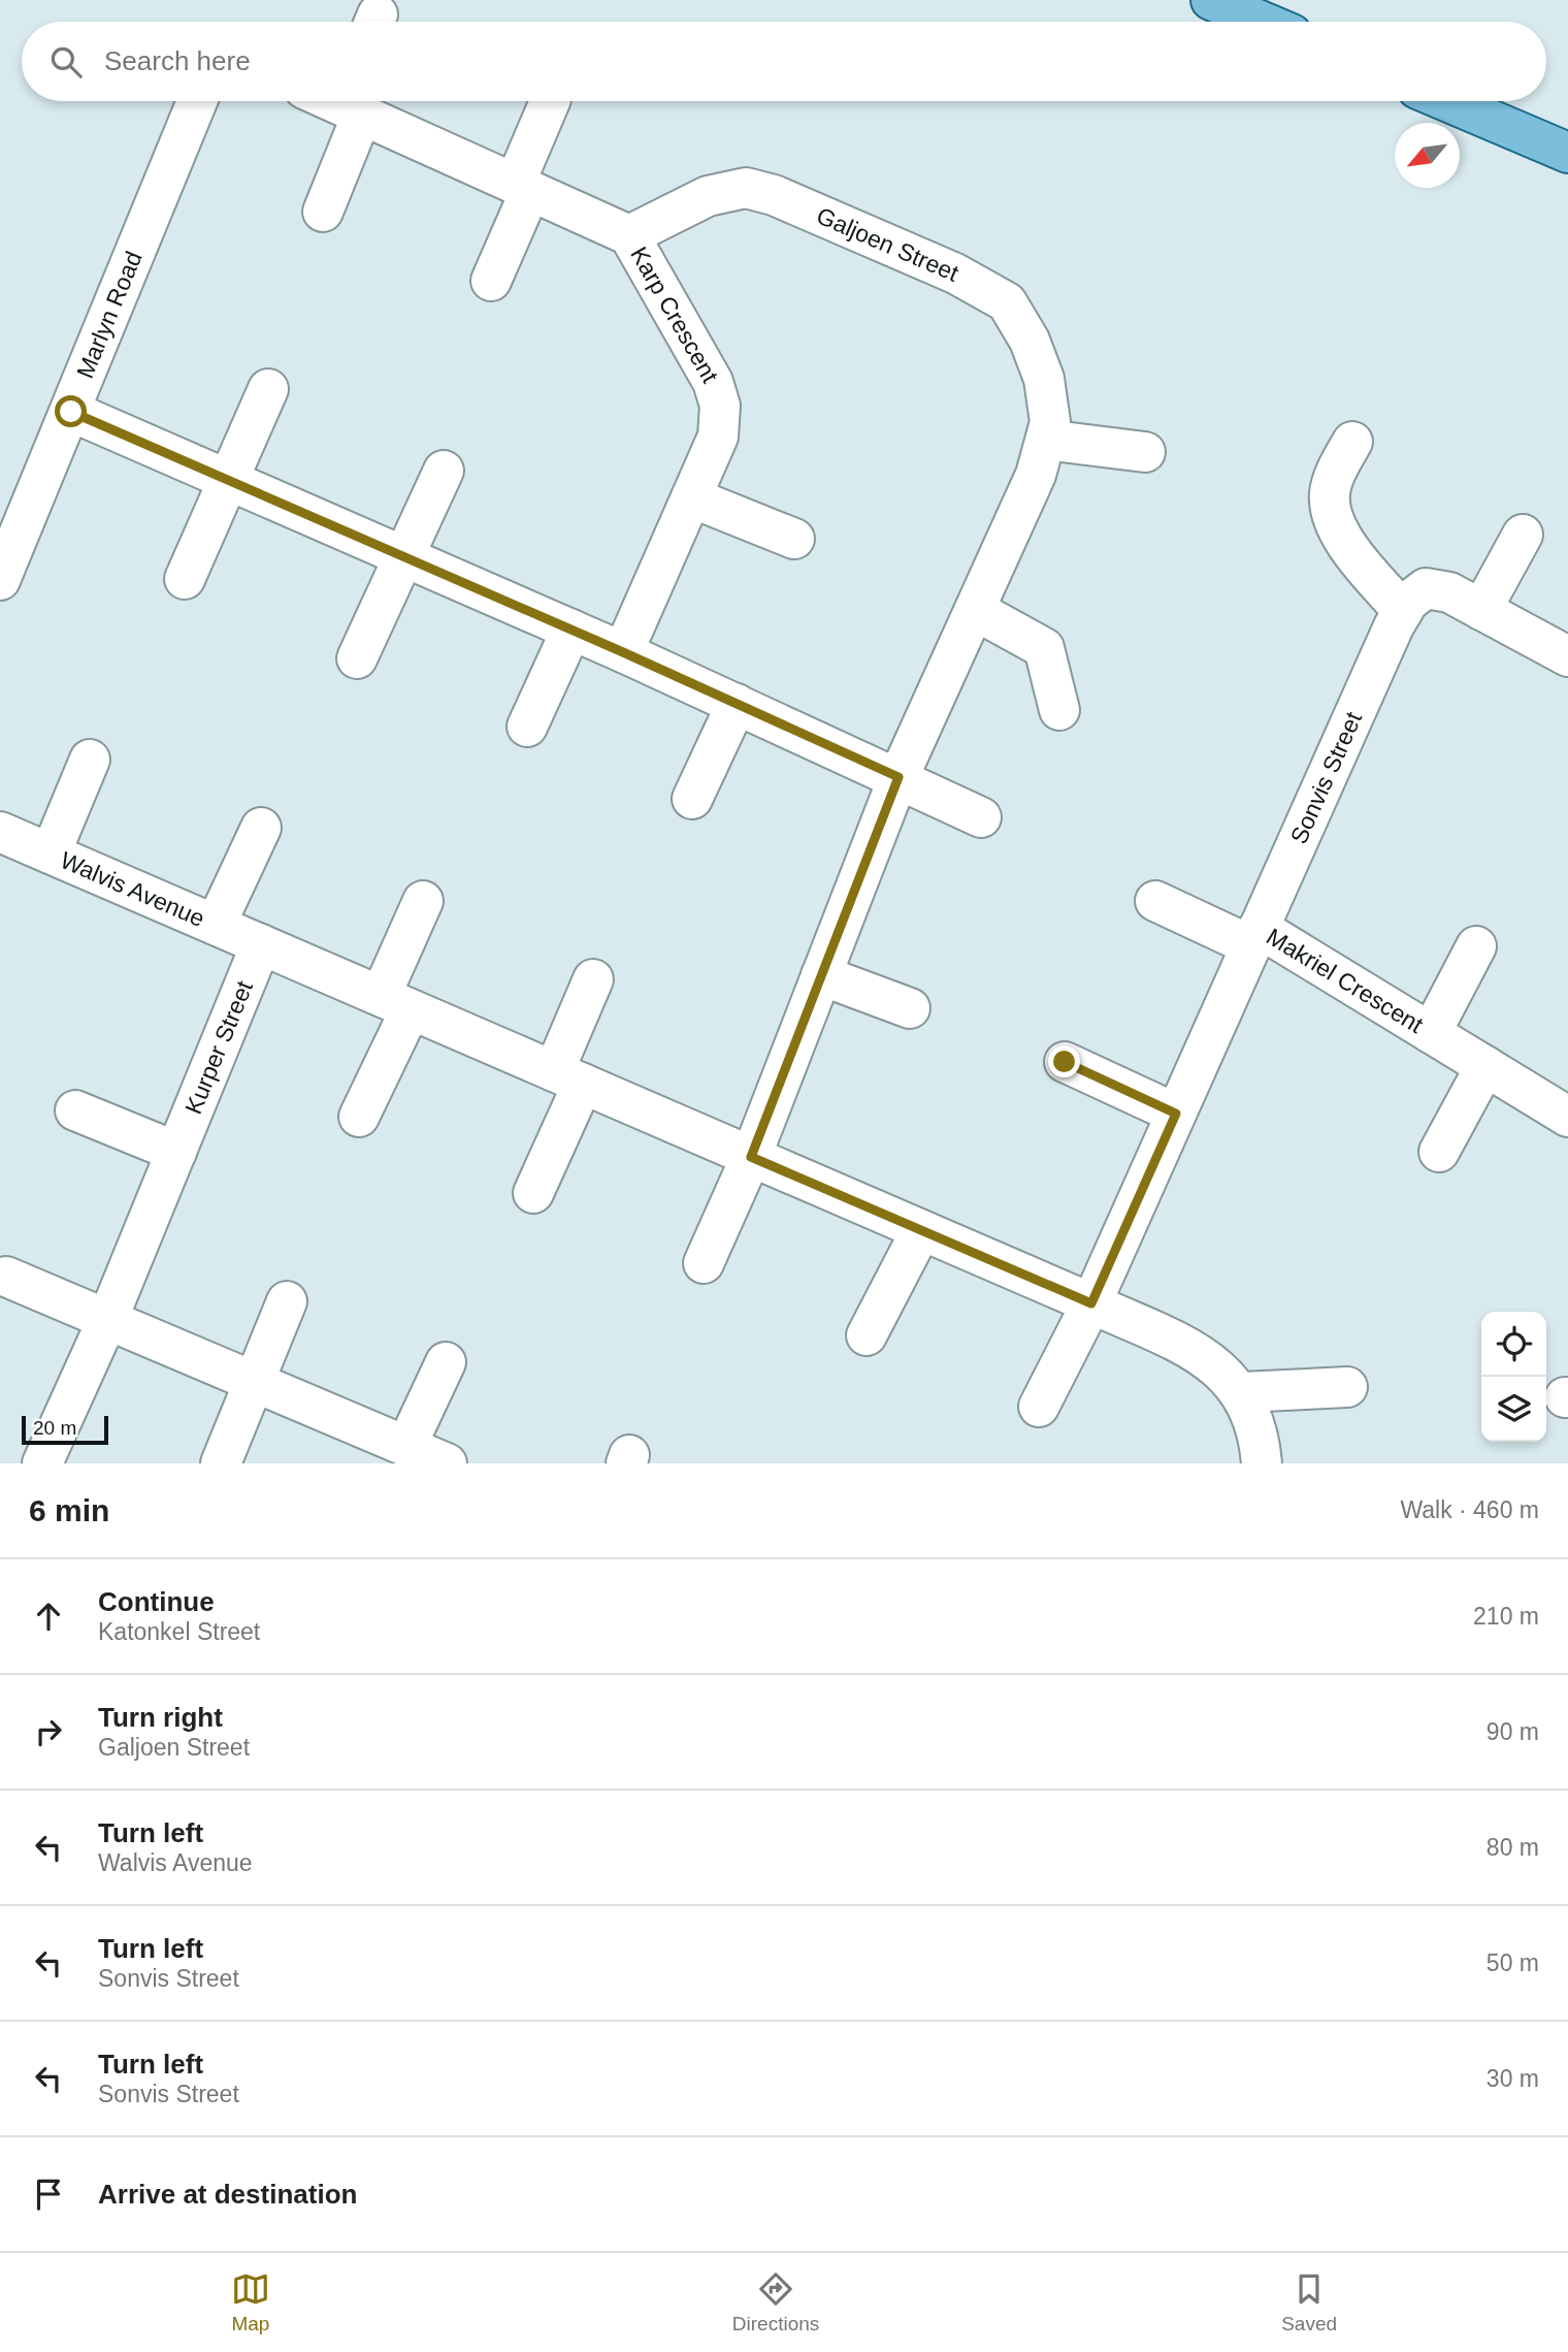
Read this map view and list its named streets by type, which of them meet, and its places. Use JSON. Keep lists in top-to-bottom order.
{
  "streets": {
    "street": [
      "Galjoen Street",
      "Marlyn Road",
      "Karp Crescent",
      "Sonvis Street",
      "Walvis Avenue",
      "Makriel Crescent",
      "Kurper Street"
    ]
  },
  "crossings": [
    ["Galjoen Street", "Karp Crescent"],
    ["Galjoen Street", "Walvis Avenue"],
    ["Sonvis Street", "Walvis Avenue"],
    ["Sonvis Street", "Makriel Crescent"],
    ["Walvis Avenue", "Kurper Street"]
  ],
  "scale_bar": "20 m",
  "north": "bottom left",
  "page": {
    "search": "Search here",
    "scale": "20 m",
    "heading": ["6 min", "Walk · 460 m"],
    "list": [
      ["Continue", "Katonkel Street", "210 m"],
      ["Turn right", "Galjoen Street", "90 m"],
      ["Turn left", "Walvis Avenue", "80 m"],
      ["Turn left", "Sonvis Street", "50 m"],
      ["Turn left", "Sonvis Street", "30 m"],
      "Arrive at destination"
    ],
    "nav": ["Map", "Directions", "Saved"]
  }
}
